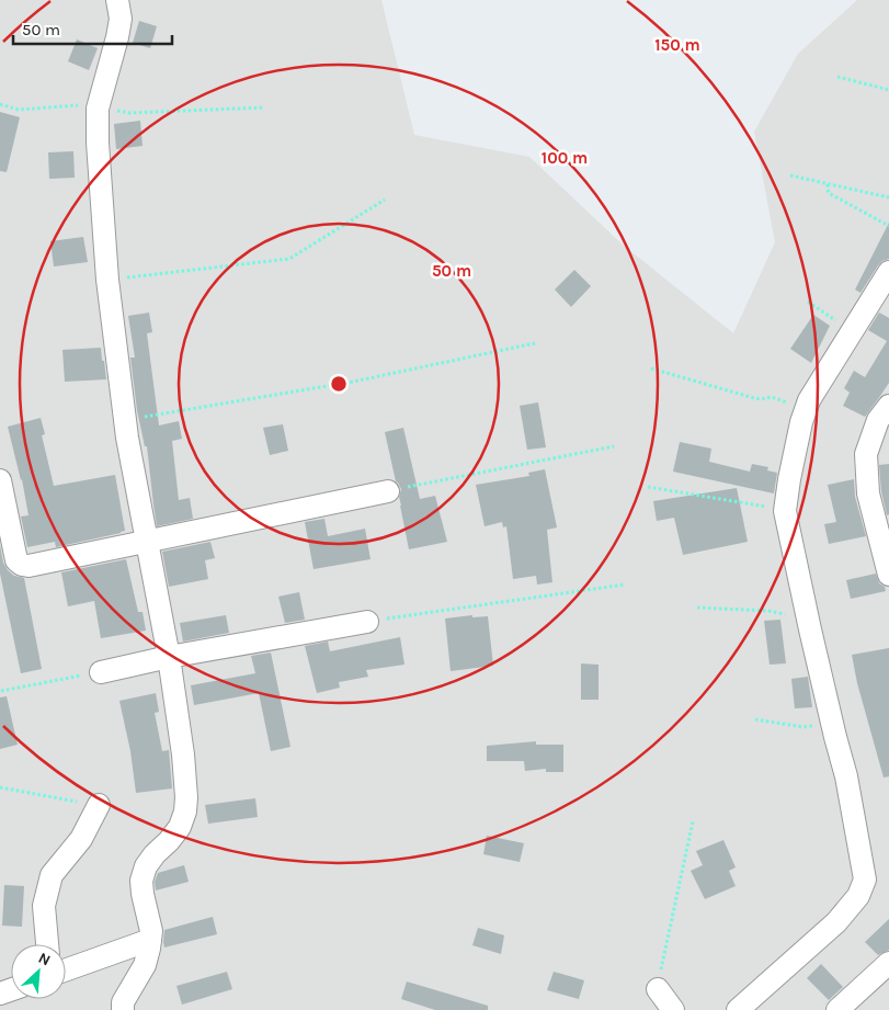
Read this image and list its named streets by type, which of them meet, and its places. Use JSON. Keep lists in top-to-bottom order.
{
  "scale_bar": "50 m",
  "north": "top right",
  "rings": ["150 m", "100 m", "50 m"]
}
